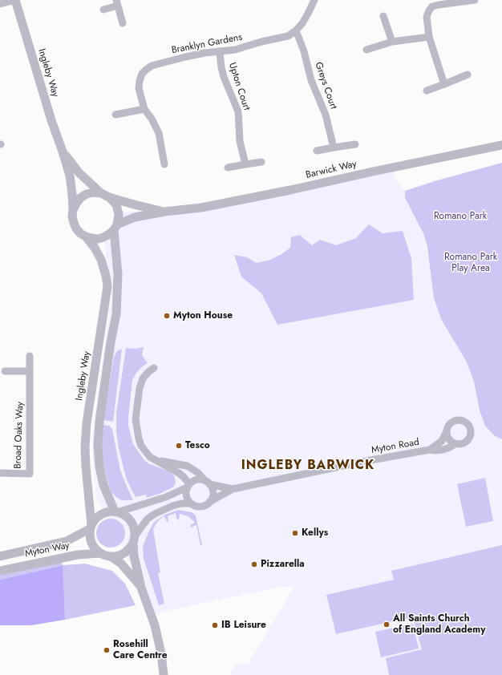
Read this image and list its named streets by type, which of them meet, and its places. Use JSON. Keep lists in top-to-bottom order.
{
  "streets": {
    "street": [
      "Branklyn Gardens",
      "Ingleby Way",
      "Greys Court",
      "Upton Court",
      "Barwick Way",
      "Broad Oaks Way",
      "Myton Road",
      "Myton Way"
    ]
  },
  "crossings": [
    ["Branklyn Gardens", "Greys Court"],
    ["Branklyn Gardens", "Upton Court"],
    ["Ingleby Way", "Barwick Way"],
    ["Ingleby Way", "Myton Way"]
  ],
  "districts": ["INGLEBY BARWICK"],
  "parks": ["Romano Park", "Romano Park Play Area"],
  "places": [
    "Myton House",
    "Tesco",
    "Kellys",
    "Pizzarella",
    "All Saints Church of England Academy",
    "IB Leisure",
    "Rosehill Care Centre"
  ]
}
